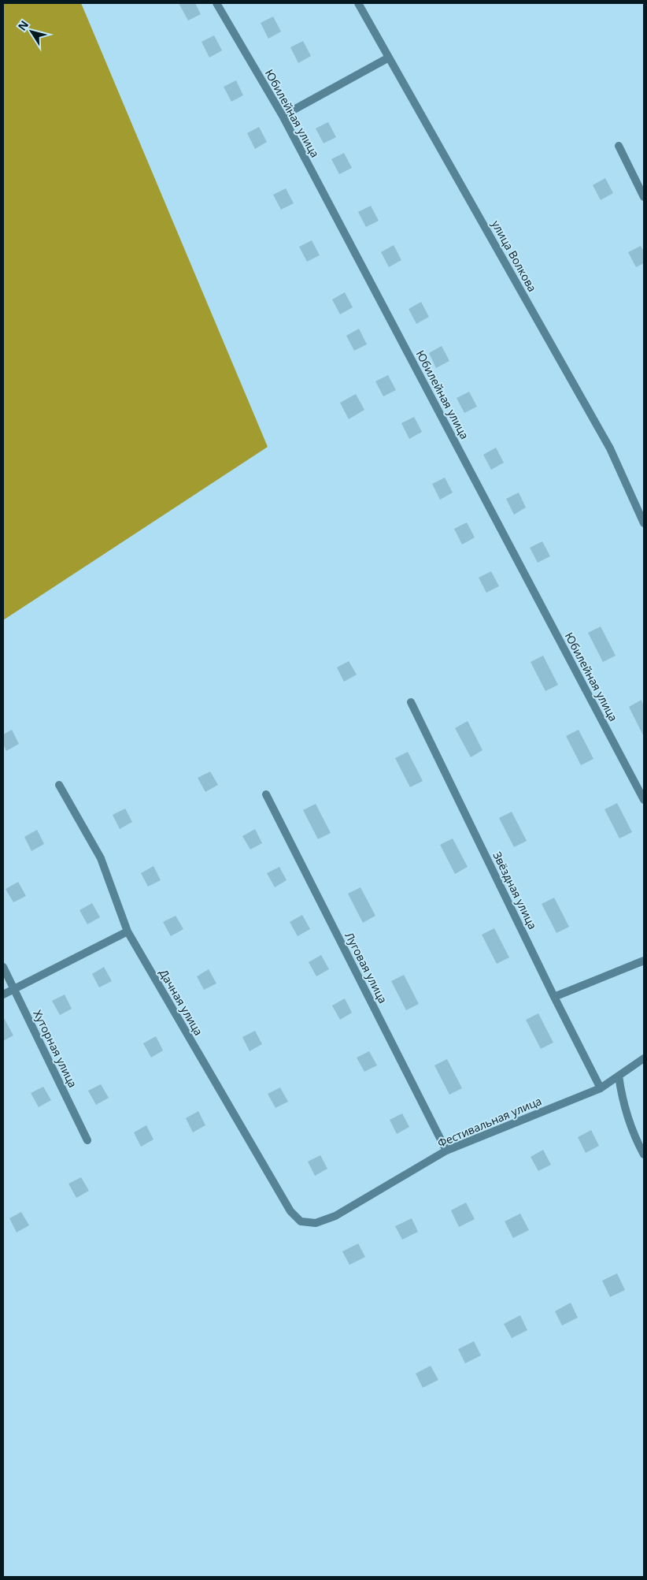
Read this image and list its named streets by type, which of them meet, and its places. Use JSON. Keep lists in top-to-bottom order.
{
  "streets": {
    "street": [
      "Юбилейная улица",
      "улица Волкова",
      "Звёздная улица",
      "Луговая улица",
      "Дачная улица",
      "Хуторная улица",
      "Фестивальная улица"
    ]
  },
  "crossings": [
    ["Звёздная улица", "Фестивальная улица"],
    ["Луговая улица", "Фестивальная улица"],
    ["Дачная улица", "Фестивальная улица"]
  ],
  "north": "top left"
}
